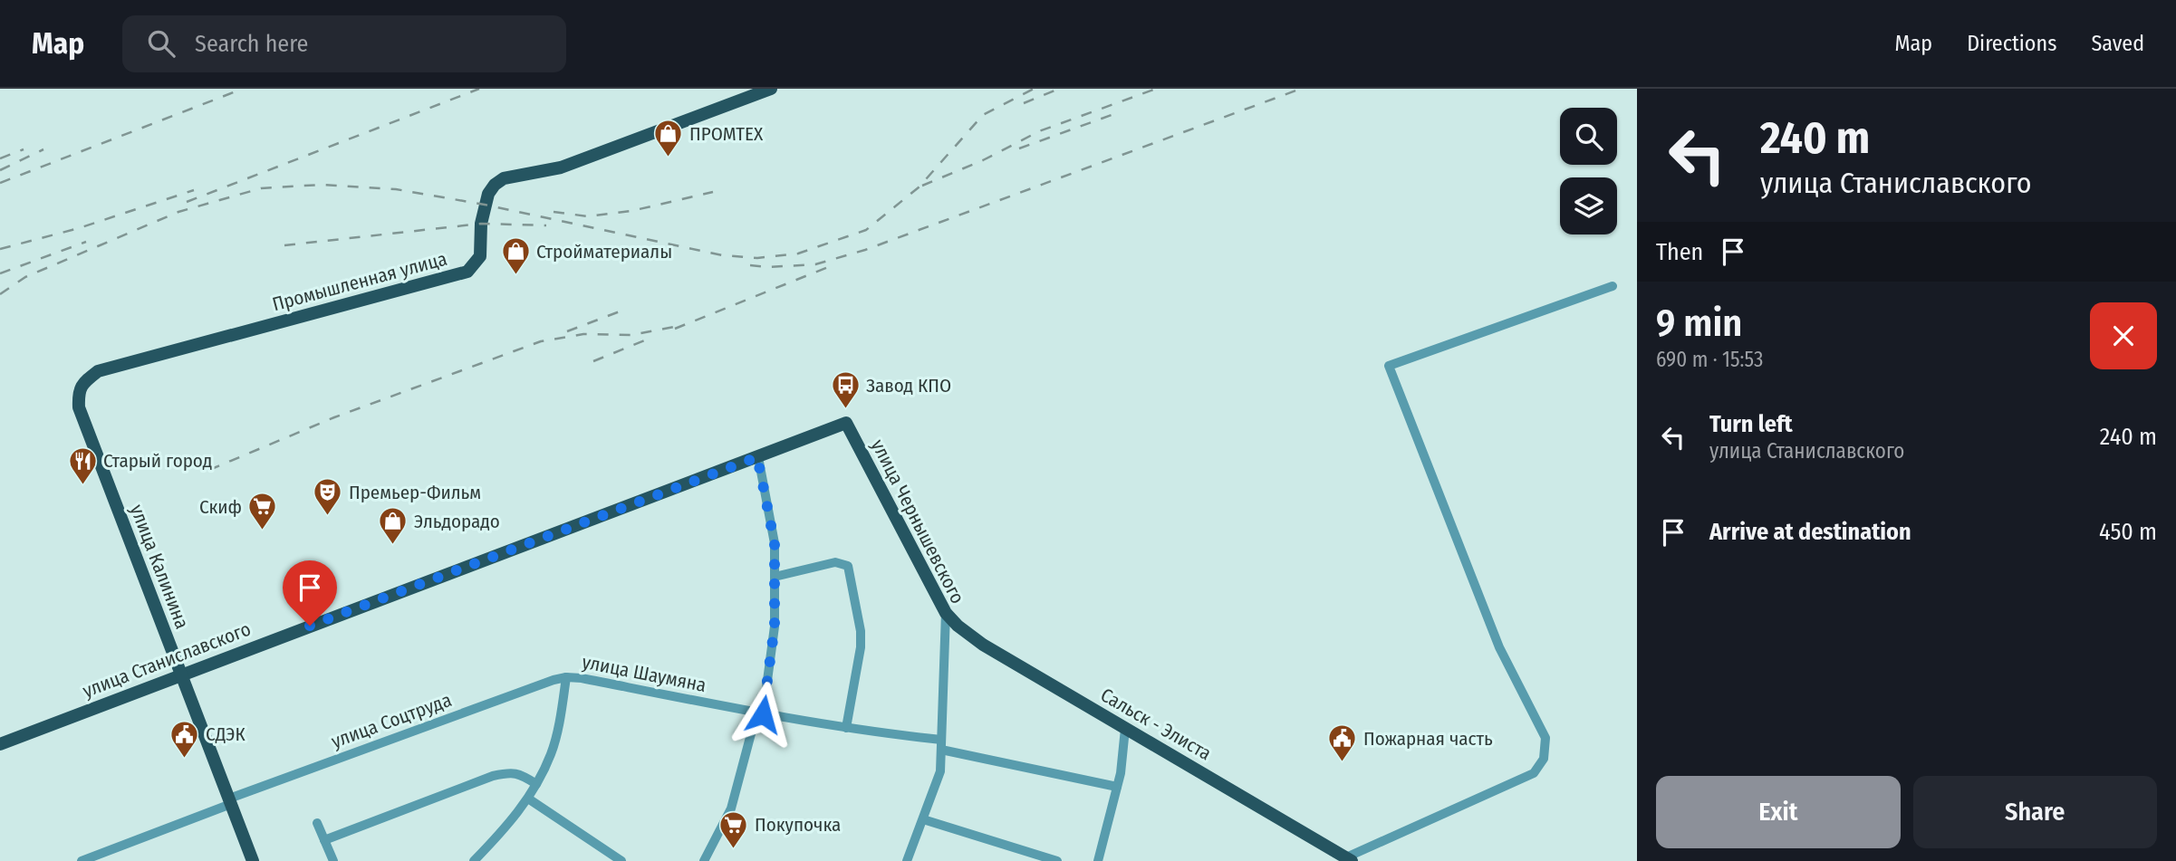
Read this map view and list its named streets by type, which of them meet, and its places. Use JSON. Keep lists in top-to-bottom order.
{
  "streets": {
    "main road": [
      "Промышленная улица",
      "улица Чернышевского",
      "улица Калинина",
      "улица Станиславского",
      "Сальск - Элиста"
    ],
    "street": ["улица Шаумяна", "улица Соцтруда"]
  },
  "crossings": [
    ["Промышленная улица", "улица Калинина"],
    ["улица Чернышевского", "улица Станиславского"],
    ["улица Чернышевского", "улица Шаумяна"],
    ["улица Чернышевского", "Сальск - Элиста"],
    ["улица Калинина", "улица Станиславского"],
    ["улица Калинина", "улица Соцтруда"],
    ["улица Шаумяна", "улица Соцтруда"]
  ],
  "places": {
    "shop": ["ПРОМТЕХ", "Стройматериалы", "Эльдорадо"],
    "bus stop": ["Завод КПО"],
    "restaurant": ["Старый город"],
    "theatre": ["Премьер-Фильм"],
    "supermarket": ["Скиф", "Покупочка"],
    "public building": ["СДЭК", "Пожарная часть"]
  },
  "page": {
    "header": "Map",
    "search": "Search here",
    "nav": ["Map", "Directions", "Saved"],
    "turn": ["240 m", "улица Станиславского"],
    "then": "Then",
    "heading": ["9 min", "690 m · 15:53"],
    "list": [
      {
        "name": "Turn left",
        "note": "улица Станиславского",
        "value": "240 m"
      },
      {
        "name": "Arrive at destination",
        "value": "450 m"
      }
    ],
    "buttons": ["Exit", "Share"]
  }
}
